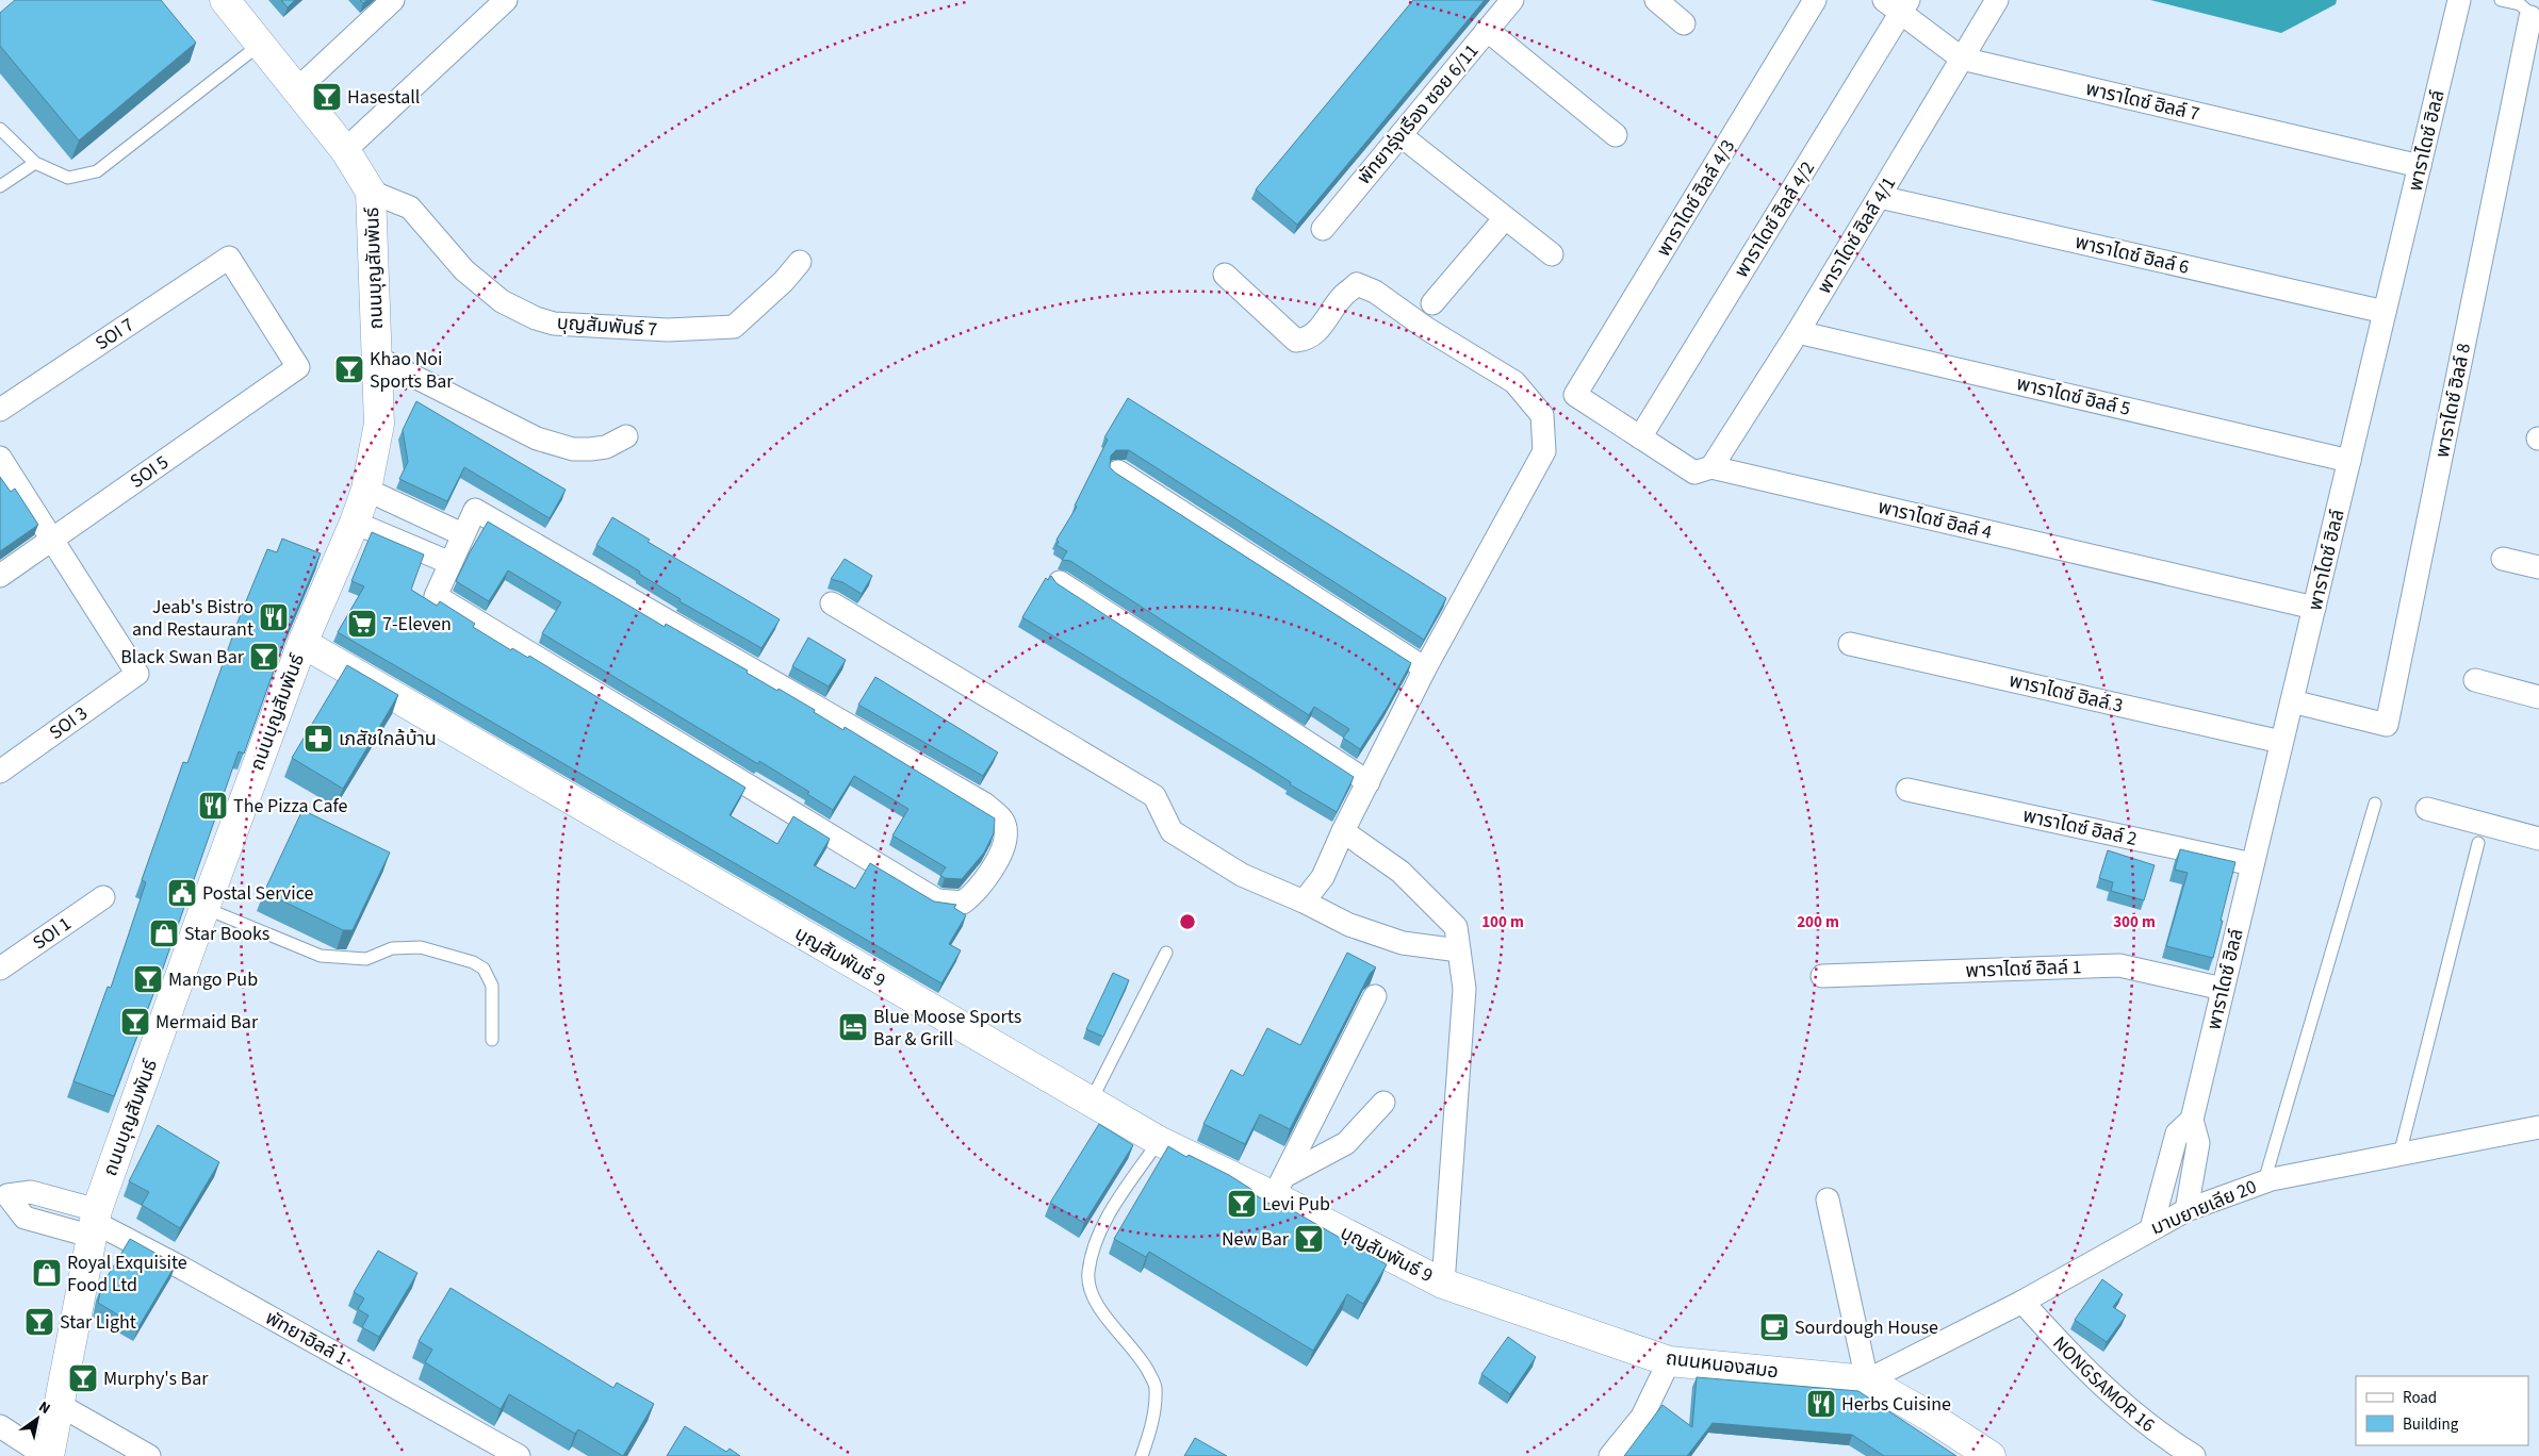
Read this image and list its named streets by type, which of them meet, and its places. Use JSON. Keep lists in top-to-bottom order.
{
  "streets": {
    "street": [
      "พาราไดซ์ ฮิลล์ 7",
      "พัทยารุ่งเรือง ซอย 6/11",
      "พาราไดซ์ ฮิลล์",
      "พาราไดซ์ ฮิลล์ 4/3",
      "พาราไดซ์ ฮิลล์ 4/2",
      "พาราไดซ์ ฮิลล์ 4/1",
      "พาราไดซ์ ฮิลล์ 6",
      "ถนนบุญสัมพันธ์",
      "บุญสัมพันธ์ 7",
      "SOI 7",
      "พาราไดซ์ ฮิลล์ 5",
      "พาราไดซ์ ฮิลล์ 8",
      "SOI 5",
      "พาราไดซ์ ฮิลล์ 4",
      "พาราไดซ์ ฮิลล์ 3",
      "SOI 3",
      "พาราไดซ์ ฮิลล์ 2",
      "SOI 1",
      "บุญสัมพันธ์ 9",
      "พาราไดซ์ ฮิลล์ 1",
      "มาบยายเลีย 20",
      "พัทยาฮิลล์ 1",
      "ถนนหนองสมอ",
      "NONGSAMOR 16"
    ]
  },
  "crossings": [
    ["พาราไดซ์ ฮิลล์ 7", "พาราไดซ์ ฮิลล์"],
    ["พาราไดซ์ ฮิลล์ 7", "พาราไดซ์ ฮิลล์ 4/2"],
    ["พาราไดซ์ ฮิลล์ 7", "พาราไดซ์ ฮิลล์ 4/1"],
    ["พาราไดซ์ ฮิลล์", "พาราไดซ์ ฮิลล์ 6"],
    ["พาราไดซ์ ฮิลล์", "พาราไดซ์ ฮิลล์ 5"],
    ["พาราไดซ์ ฮิลล์", "พาราไดซ์ ฮิลล์ 8"],
    ["พาราไดซ์ ฮิลล์", "พาราไดซ์ ฮิลล์ 4"],
    ["พาราไดซ์ ฮิลล์", "พาราไดซ์ ฮิลล์ 3"],
    ["พาราไดซ์ ฮิลล์", "พาราไดซ์ ฮิลล์ 2"],
    ["พาราไดซ์ ฮิลล์", "พาราไดซ์ ฮิลล์ 1"],
    ["พาราไดซ์ ฮิลล์", "มาบยายเลีย 20"],
    ["พาราไดซ์ ฮิลล์ 4/3", "พาราไดซ์ ฮิลล์ 4"],
    ["พาราไดซ์ ฮิลล์ 4/2", "พาราไดซ์ ฮิลล์ 4"],
    ["พาราไดซ์ ฮิลล์ 4/1", "พาราไดซ์ ฮิลล์ 6"],
    ["พาราไดซ์ ฮิลล์ 4/1", "พาราไดซ์ ฮิลล์ 5"],
    ["พาราไดซ์ ฮิลล์ 4/1", "พาราไดซ์ ฮิลล์ 4"],
    ["ถนนบุญสัมพันธ์", "บุญสัมพันธ์ 7"],
    ["ถนนบุญสัมพันธ์", "บุญสัมพันธ์ 9"],
    ["ถนนบุญสัมพันธ์", "พัทยาฮิลล์ 1"],
    ["SOI 7", "SOI 5"],
    ["SOI 5", "SOI 3"],
    ["บุญสัมพันธ์ 9", "ถนนหนองสมอ"],
    ["มาบยายเลีย 20", "ถนนหนองสมอ"],
    ["มาบยายเลีย 20", "NONGSAMOR 16"]
  ],
  "places": {
    "bar": [
      "Hasestall",
      "Khao Noi Sports Bar",
      "Black Swan Bar",
      "Mango Pub",
      "Mermaid Bar",
      "Levi Pub",
      "New Bar",
      "Star Light",
      "Murphy's Bar"
    ],
    "restaurant": ["Jeab's Bistro and Restaurant", "The Pizza Cafe", "Herbs Cuisine"],
    "supermarket": ["7-Eleven"],
    "pharmacy": ["เภสัชใกล้บ้าน"],
    "public building": ["Postal Service"],
    "shop": ["Star Books", "Royal Exquisite Food Ltd"],
    "hotel": ["Blue Moose Sports Bar & Grill"],
    "cafe": ["Sourdough House"]
  },
  "legend": ["Road", "Building"],
  "north": "top right",
  "rings": ["100 m", "200 m", "300 m"]
}
